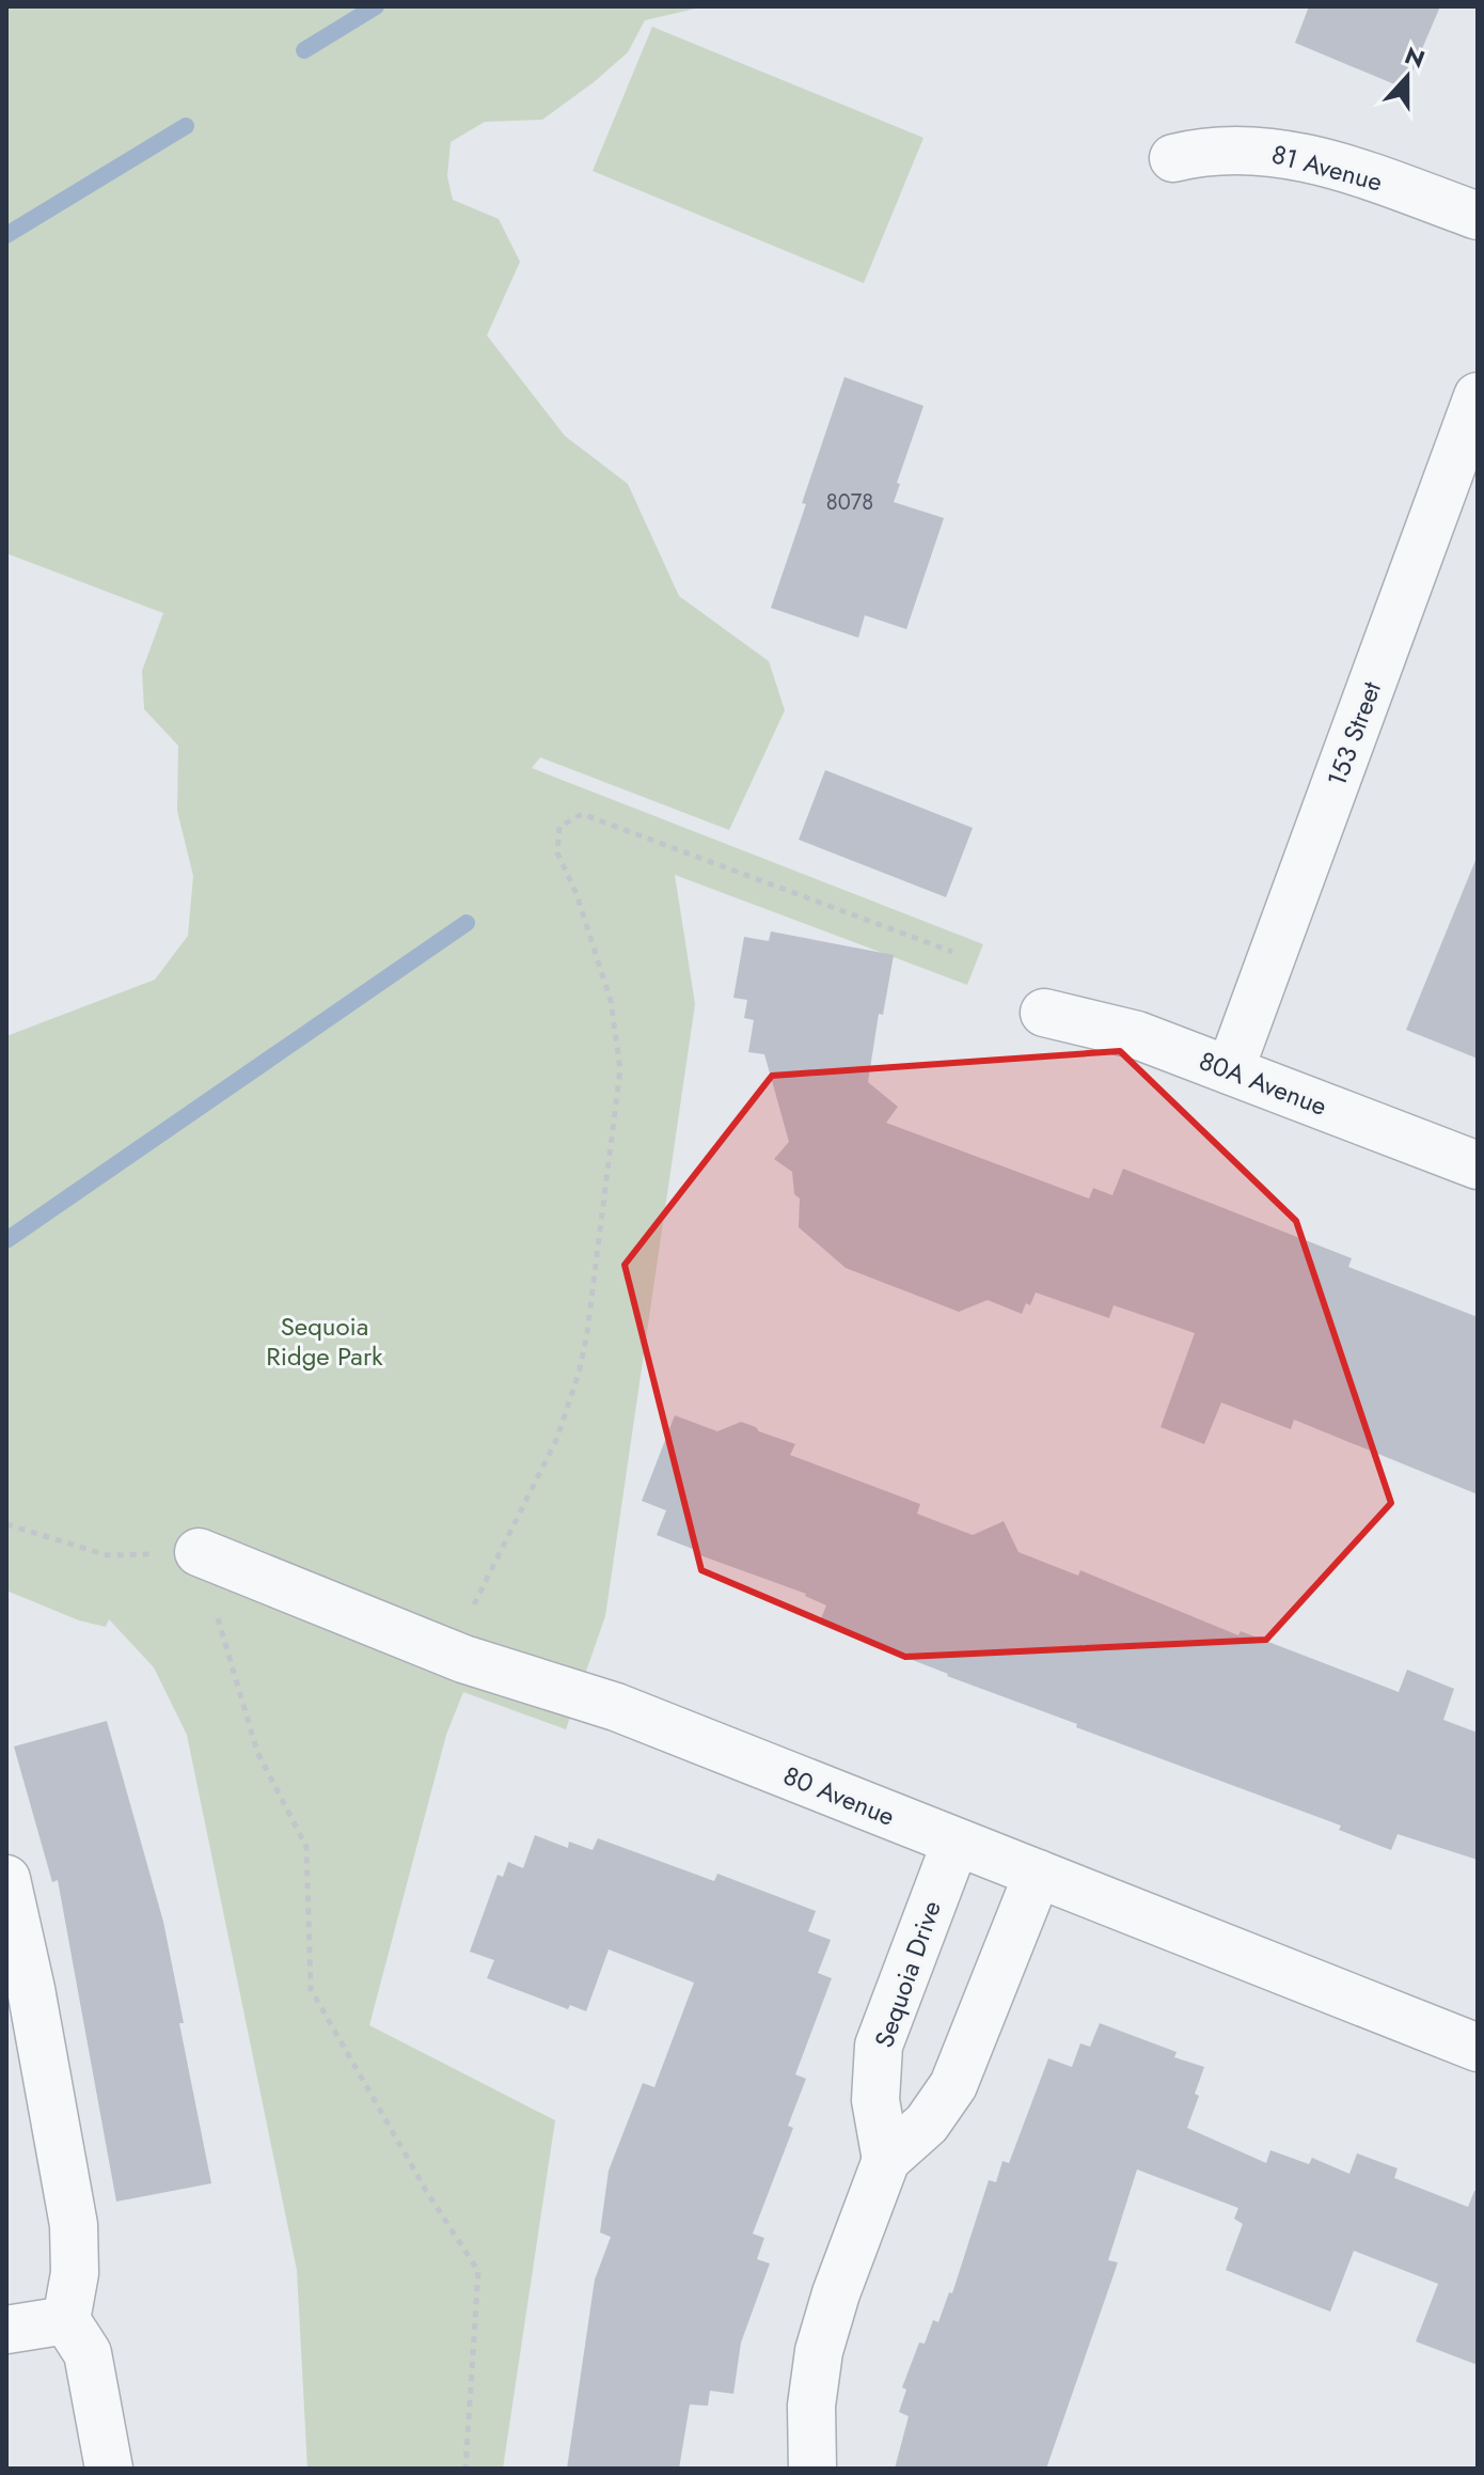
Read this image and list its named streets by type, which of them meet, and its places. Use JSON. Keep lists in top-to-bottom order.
{
  "streets": {
    "street": [
      "81 Avenue",
      "153 Street",
      "80A Avenue",
      "80 Avenue",
      "Sequoia Drive"
    ]
  },
  "crossings": [
    ["153 Street", "80A Avenue"],
    ["80 Avenue", "Sequoia Drive"]
  ],
  "parks": ["Sequoia Ridge Park"],
  "house_numbers": ["8078"],
  "north": "top"
}
